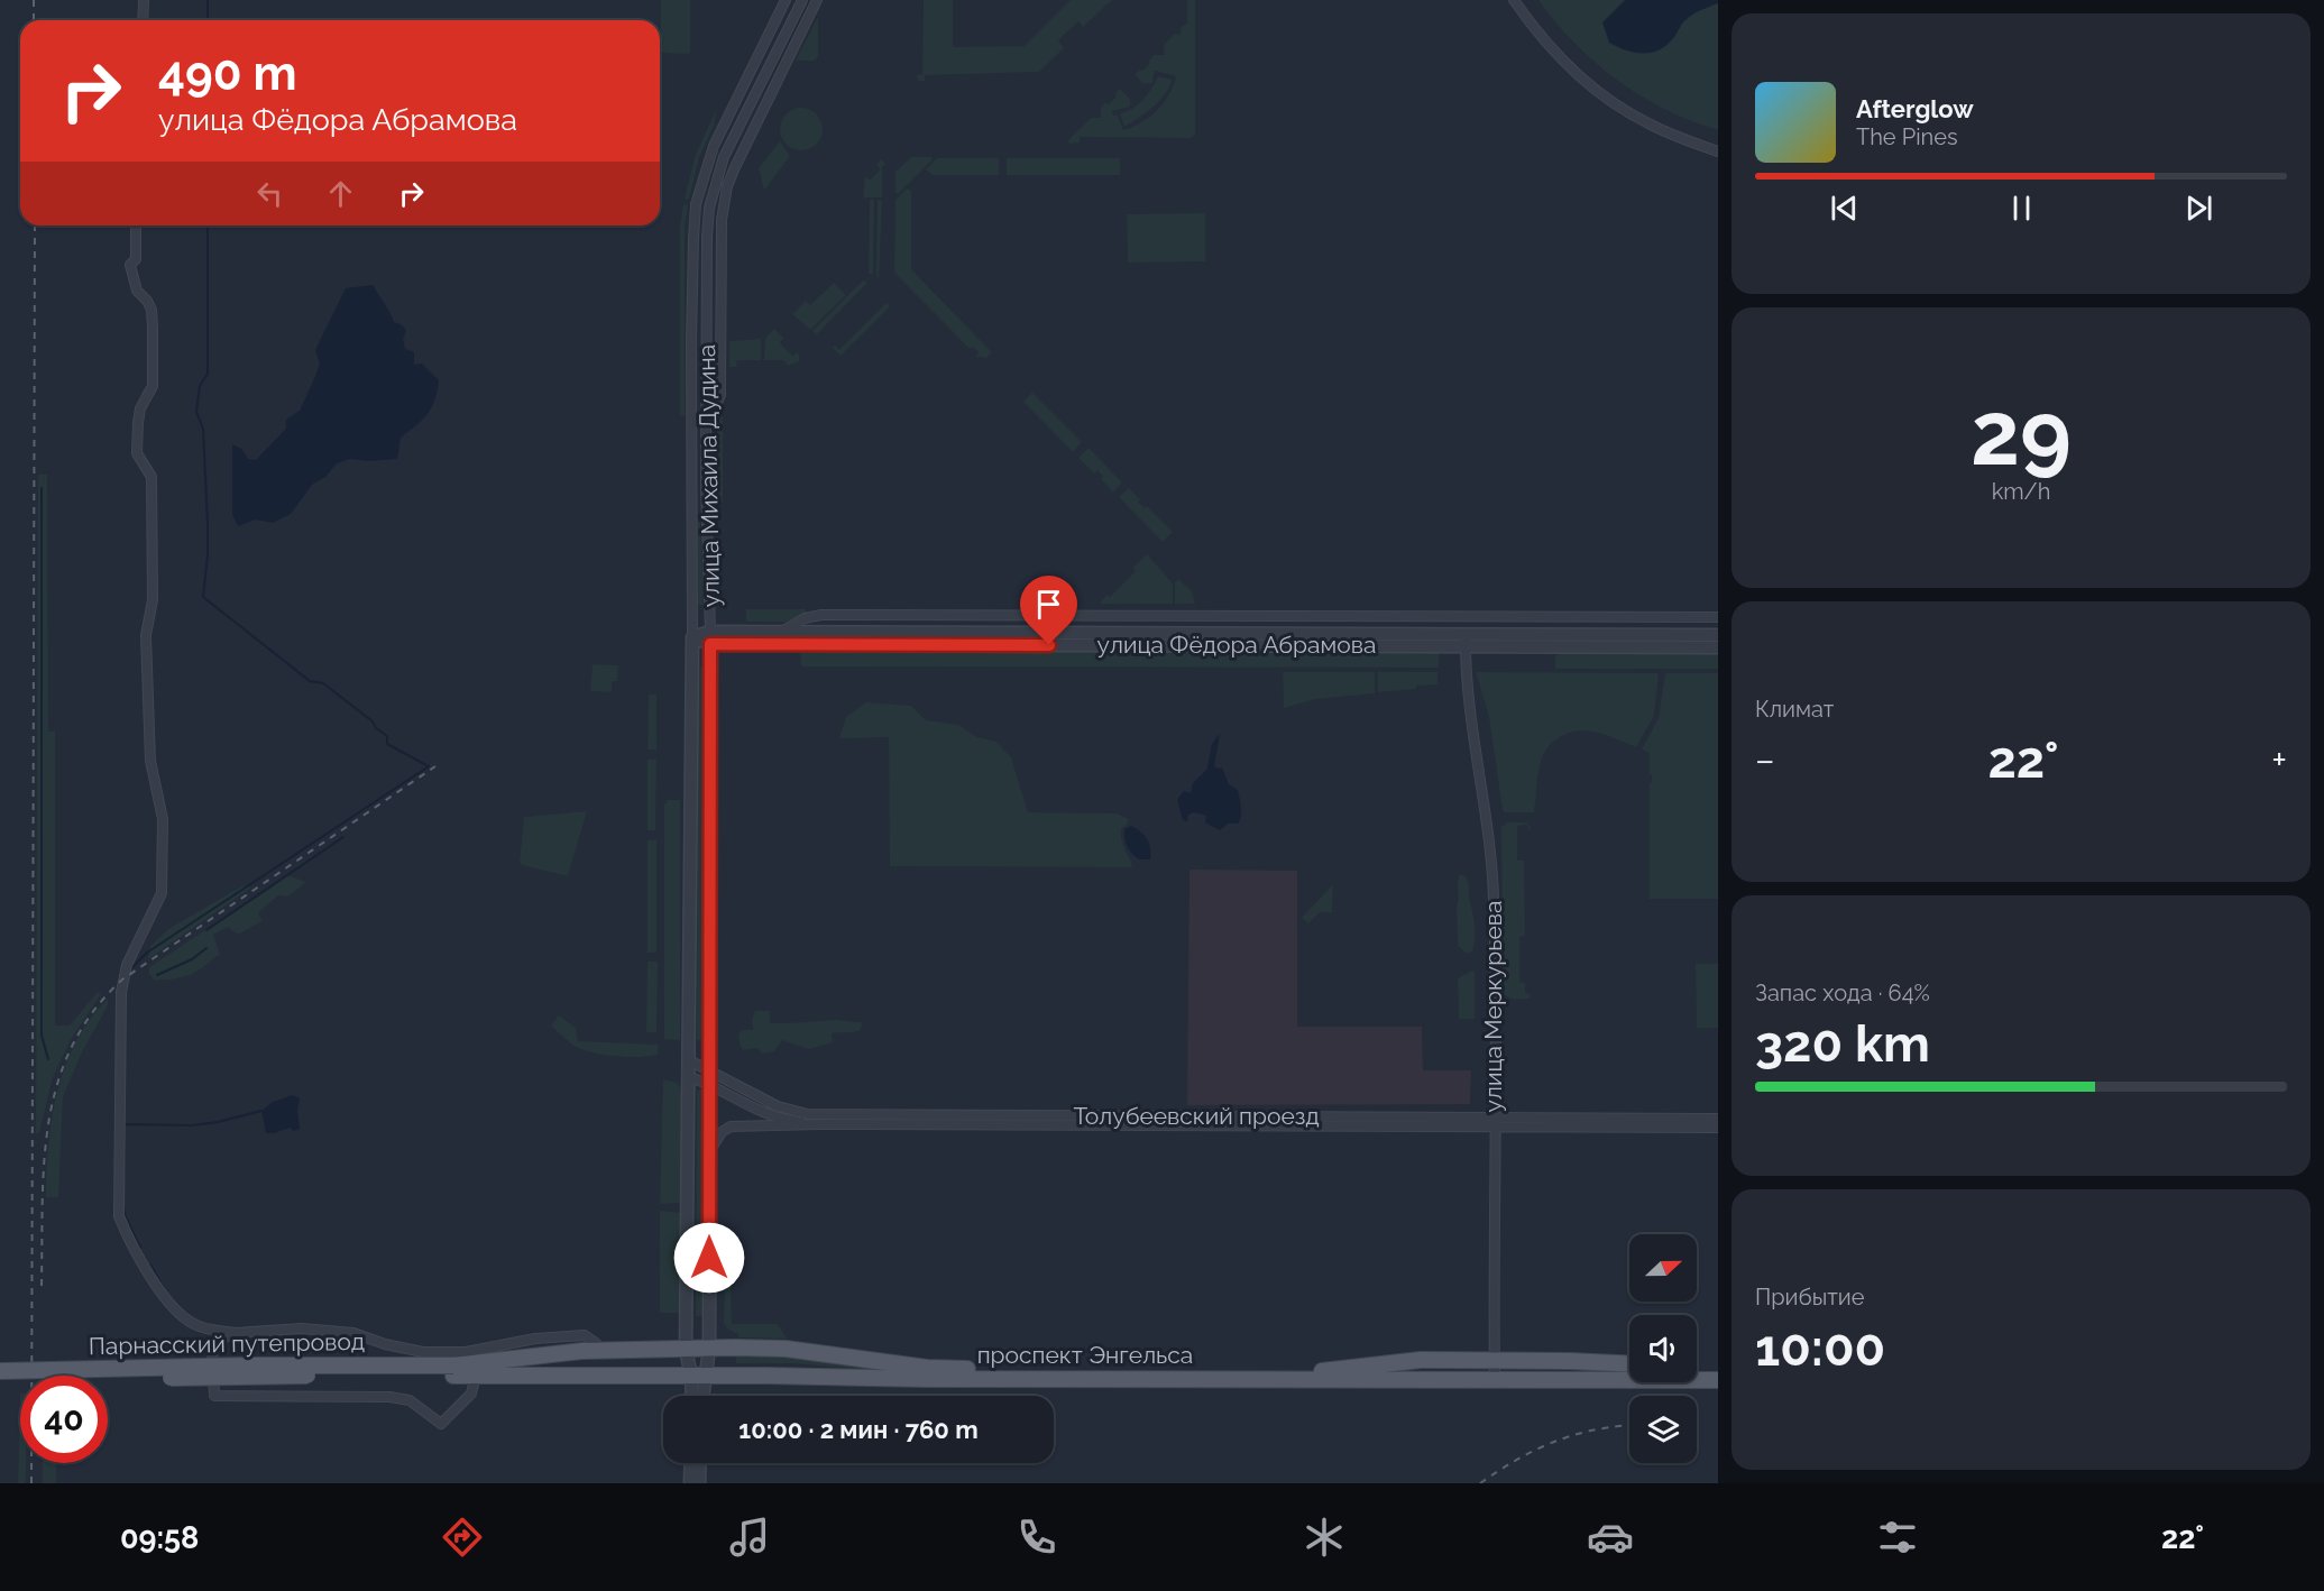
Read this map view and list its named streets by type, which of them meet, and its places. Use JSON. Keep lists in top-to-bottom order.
{
  "streets": {
    "main road": ["Парнасский путепровод", "проспект Энгельса"],
    "street": [
      "улица Михаила Дудина",
      "улица Фёдора Абрамова",
      "улица Меркурьева",
      "Толубеевский проезд"
    ]
  },
  "crossings": [
    ["улица Михаила Дудина", "улица Фёдора Абрамова"],
    ["улица Михаила Дудина", "Толубеевский проезд"],
    ["улица Михаила Дудина", "проспект Энгельса"],
    ["улица Фёдора Абрамова", "улица Меркурьева"],
    ["улица Меркурьева", "Толубеевский проезд"],
    ["улица Меркурьева", "проспект Энгельса"],
    ["Парнасский путепровод", "проспект Энгельса"]
  ],
  "north": "right",
  "page": {
    "turn": ["490 m", "улица Фёдора Абрамова"],
    "song": ["Afterglow", "The Pines"],
    "tile": [
      ["29", "km/h"],
      "Климат",
      ["Запас хода · 64%", "320 km"],
      ["Прибытие", "10:00"]
    ],
    "heat": ["−", "22°", "+"],
    "limit": "40",
    "trip": "10:00 · 2 мин · 760 m",
    "tabs": ["09:58", "22°"]
  }
}
